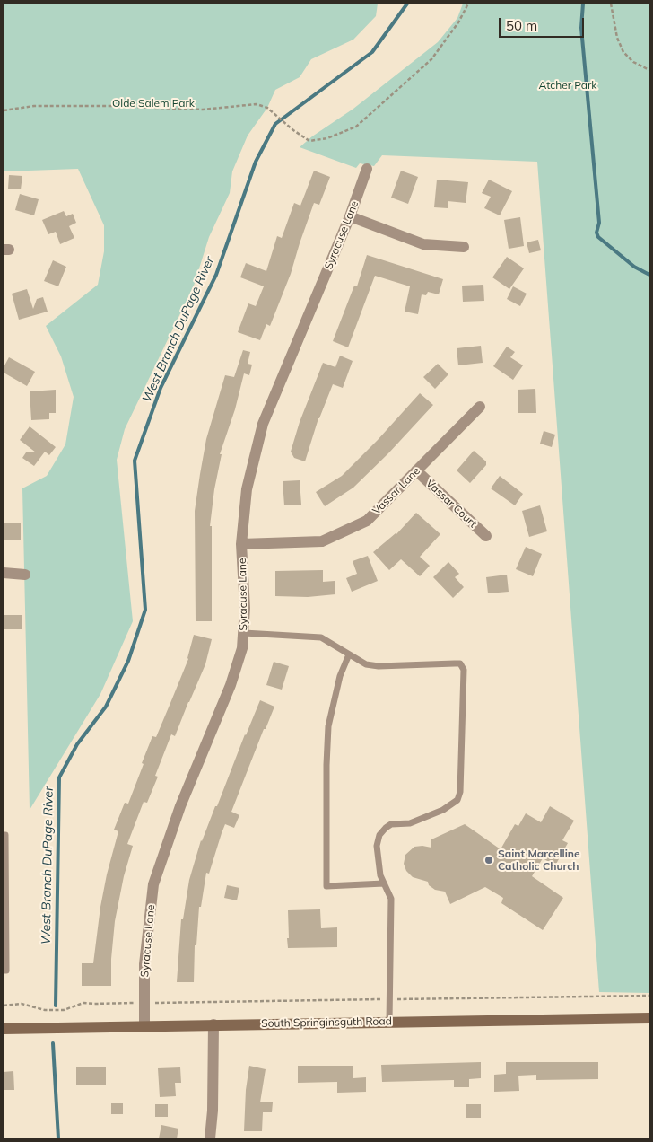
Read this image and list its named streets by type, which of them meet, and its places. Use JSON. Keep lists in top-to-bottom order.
{
  "streets": {
    "street": [
      "Syracuse Lane",
      "Vassar Lane",
      "Vassar Court",
      "South Springinsguth Road"
    ]
  },
  "crossings": [
    ["Syracuse Lane", "Vassar Lane"],
    ["Syracuse Lane", "South Springinsguth Road"],
    ["Vassar Lane", "Vassar Court"]
  ],
  "water": ["West Branch DuPage River"],
  "parks": ["Atcher Park", "Olde Salem Park"],
  "places": ["Saint Marcelline Catholic Church"],
  "scale_bar": "50 m"
}
